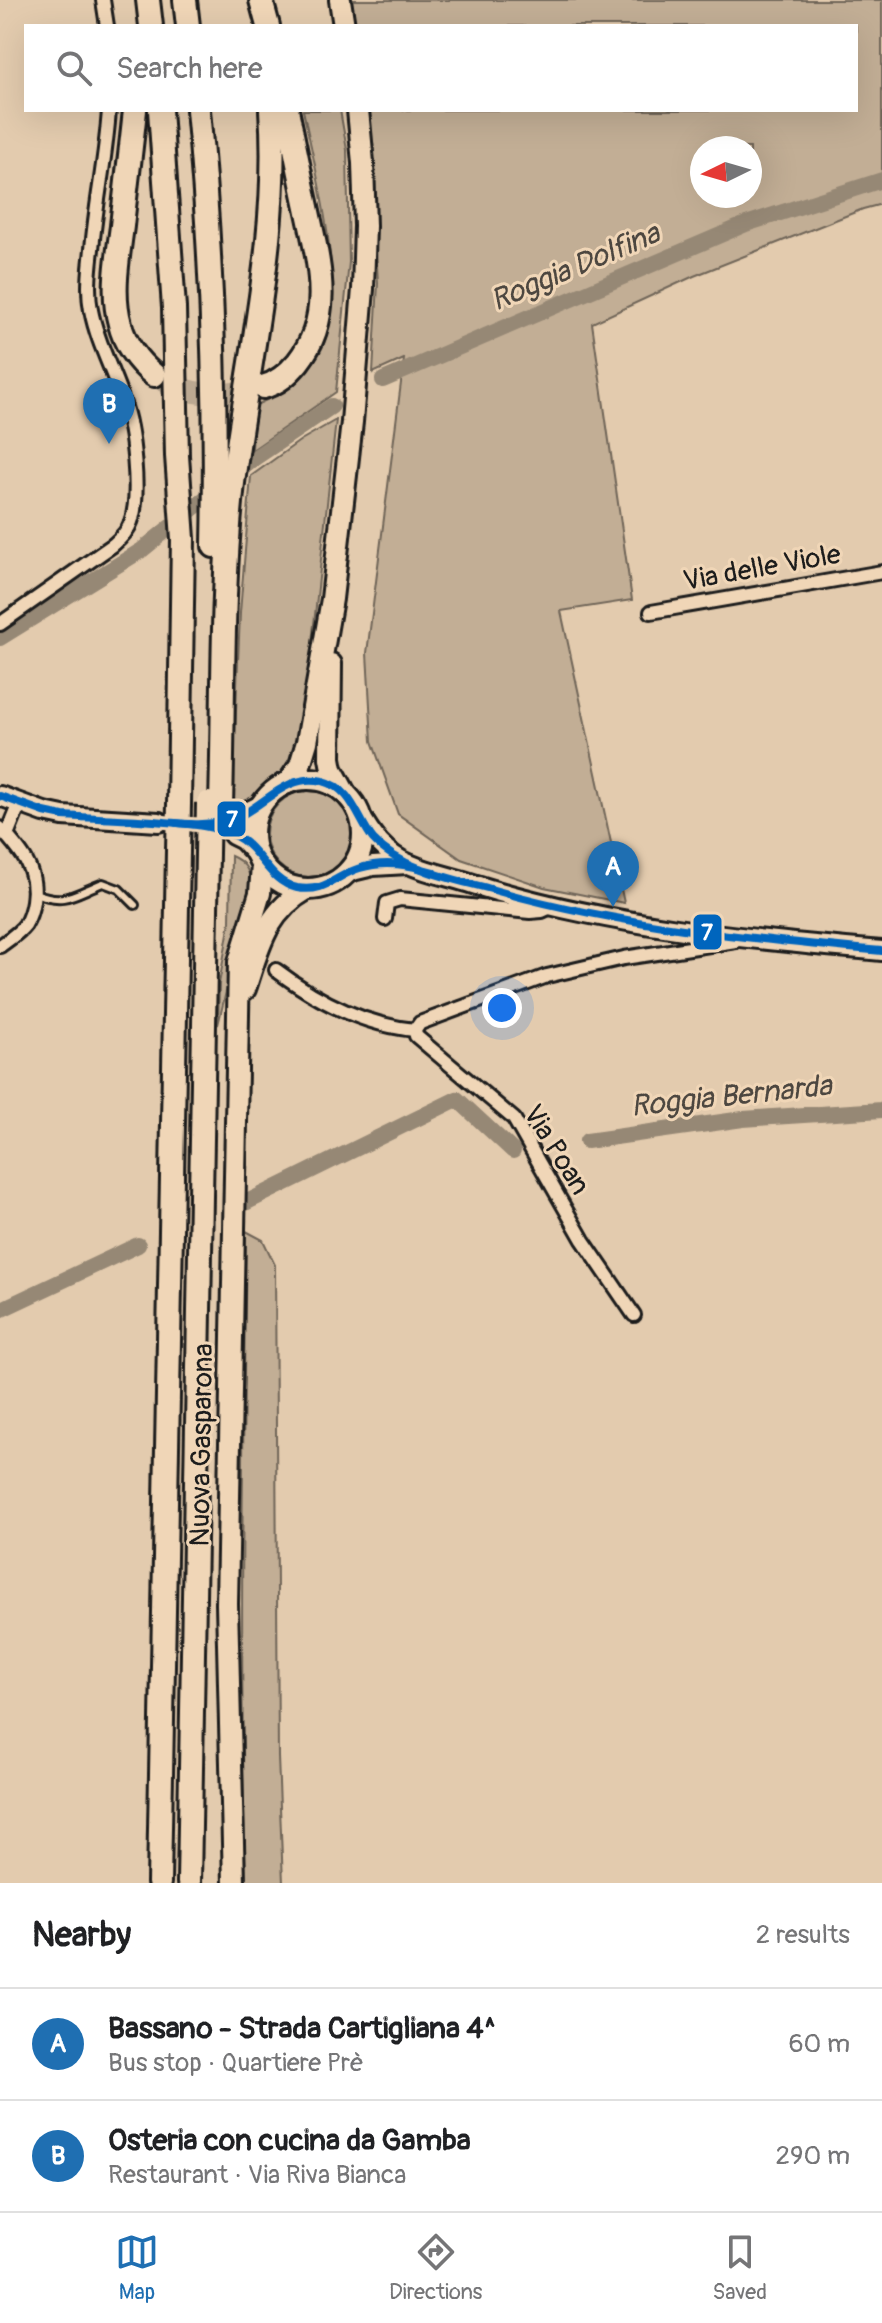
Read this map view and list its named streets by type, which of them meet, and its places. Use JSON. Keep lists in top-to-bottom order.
{
  "streets": {
    "main road": ["Nuova Gasparona"],
    "street": ["Via delle Viole", "Via Poan"]
  },
  "water": ["Roggia Dolfina", "Roggia Bernarda"],
  "lines": ["transit line 7"],
  "north": "left",
  "page": {
    "search": "Search here",
    "pins": ["B", "A"],
    "heading": ["Nearby", "2 results"],
    "list": [
      {
        "mark": "A",
        "name": "Bassano - Strada Cartigliana 4^",
        "note": "Bus stop · Quartiere Prè",
        "value": "60 m"
      },
      {
        "mark": "B",
        "name": "Osteria con cucina da Gamba",
        "note": "Restaurant · Via Riva Bianca",
        "value": "290 m"
      }
    ],
    "nav": ["Map", "Directions", "Saved"]
  }
}
